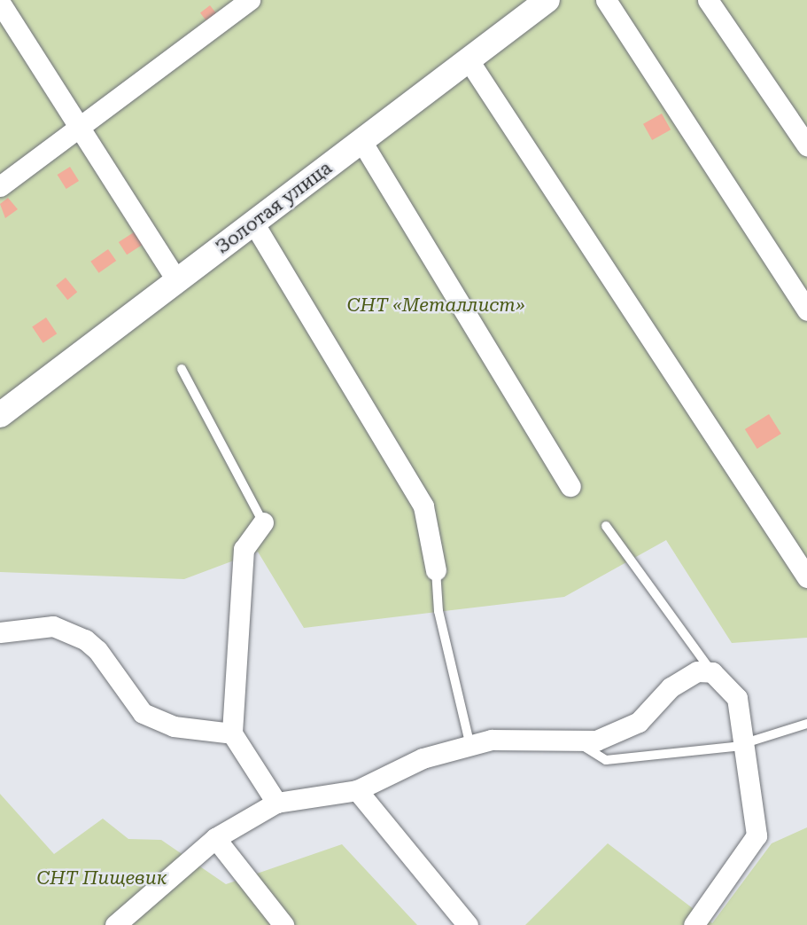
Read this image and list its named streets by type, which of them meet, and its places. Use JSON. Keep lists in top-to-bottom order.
{
  "streets": {
    "street": ["Золотая улица"]
  },
  "parks": ["СНТ «Металлист»", "СНТ Пищевик"]
}
